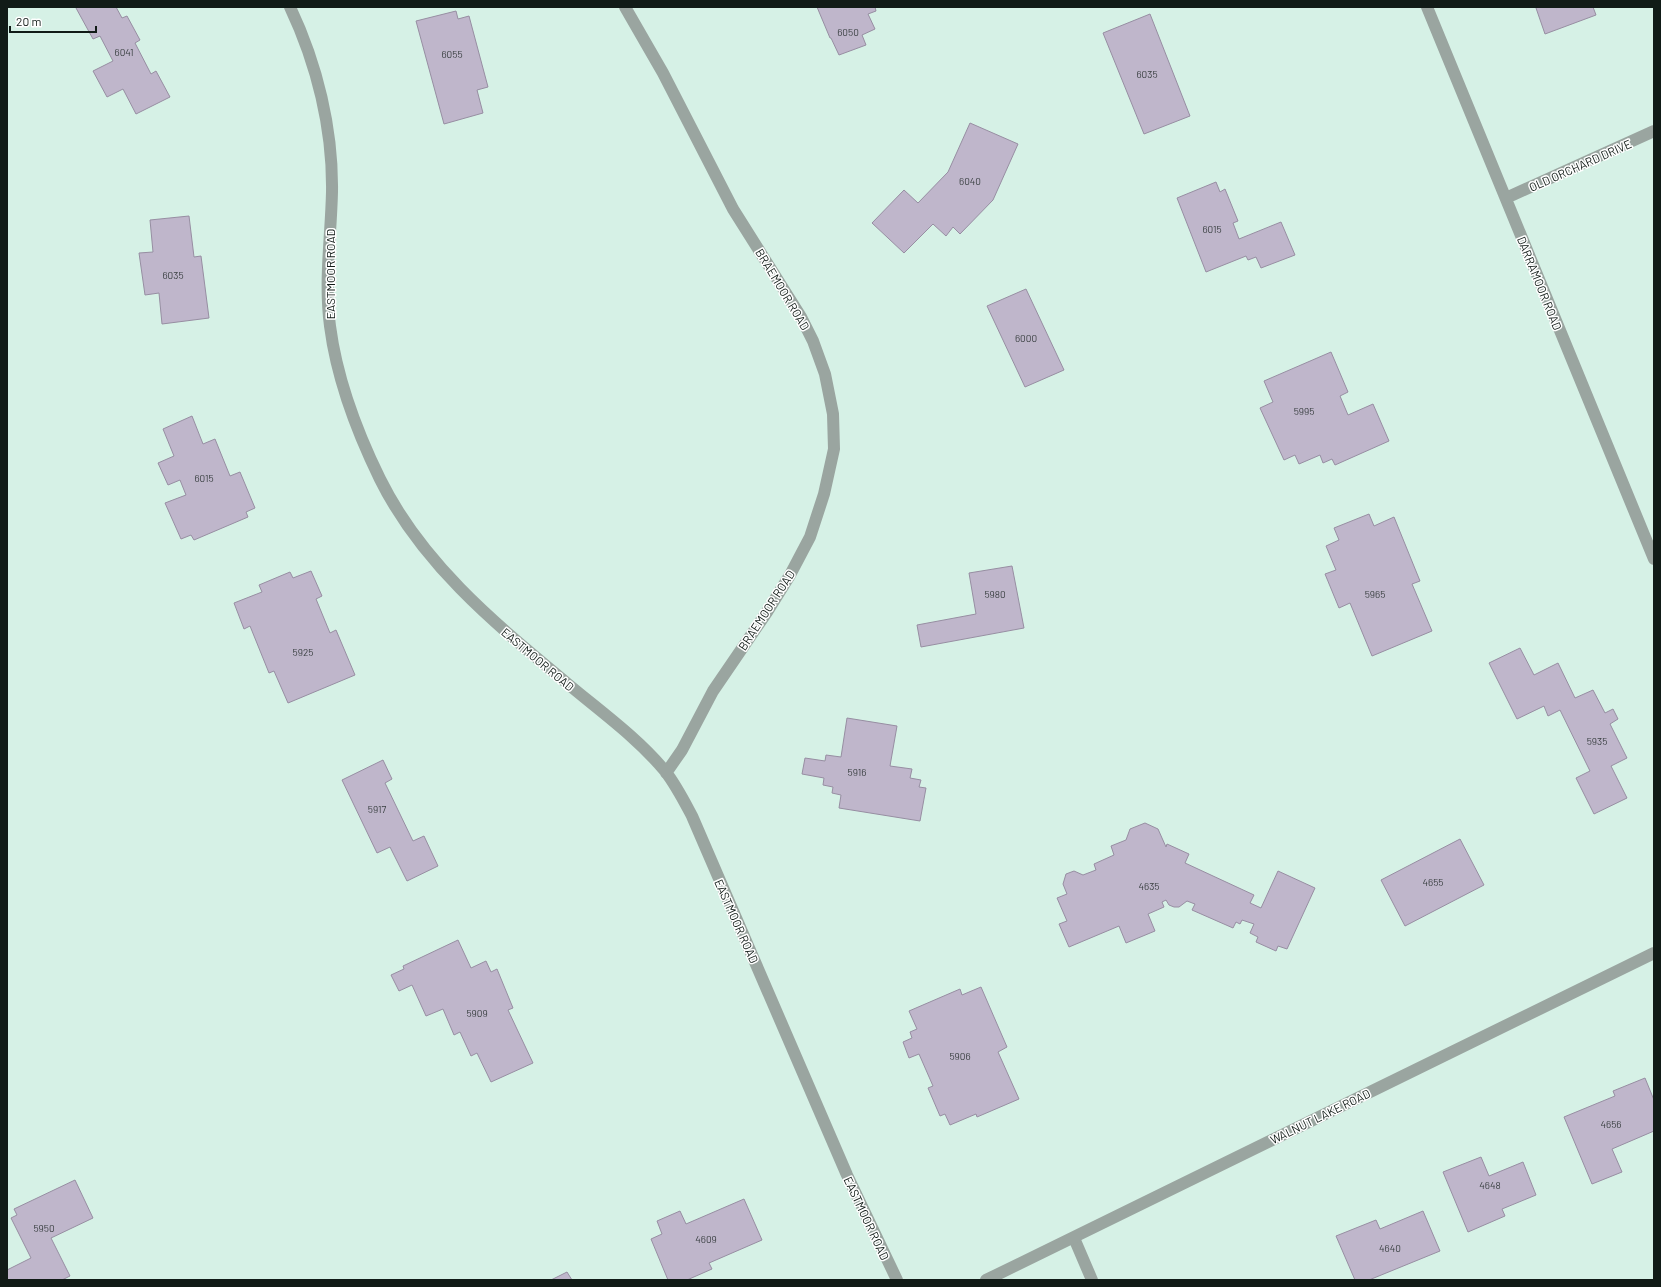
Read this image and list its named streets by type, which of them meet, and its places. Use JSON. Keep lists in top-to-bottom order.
{
  "streets": {
    "street": [
      "OLD ORCHARD DRIVE",
      "EASTMOOR ROAD",
      "DARRAMOOR ROAD",
      "BRAEMOOR ROAD",
      "WALNUT LAKE ROAD"
    ]
  },
  "crossings": [
    ["OLD ORCHARD DRIVE", "DARRAMOOR ROAD"],
    ["EASTMOOR ROAD", "BRAEMOOR ROAD"]
  ],
  "house_numbers": [
    "6050",
    "6041",
    "6055",
    "6035",
    "6040",
    "6015",
    "6035",
    "6000",
    "5995",
    "6015",
    "5980",
    "5965",
    "5925",
    "5935",
    "5916",
    "5917",
    "4655",
    "4635",
    "5909",
    "5906",
    "4656",
    "4648",
    "5950",
    "4609",
    "4640"
  ],
  "scale_bar": "20 m"
}
